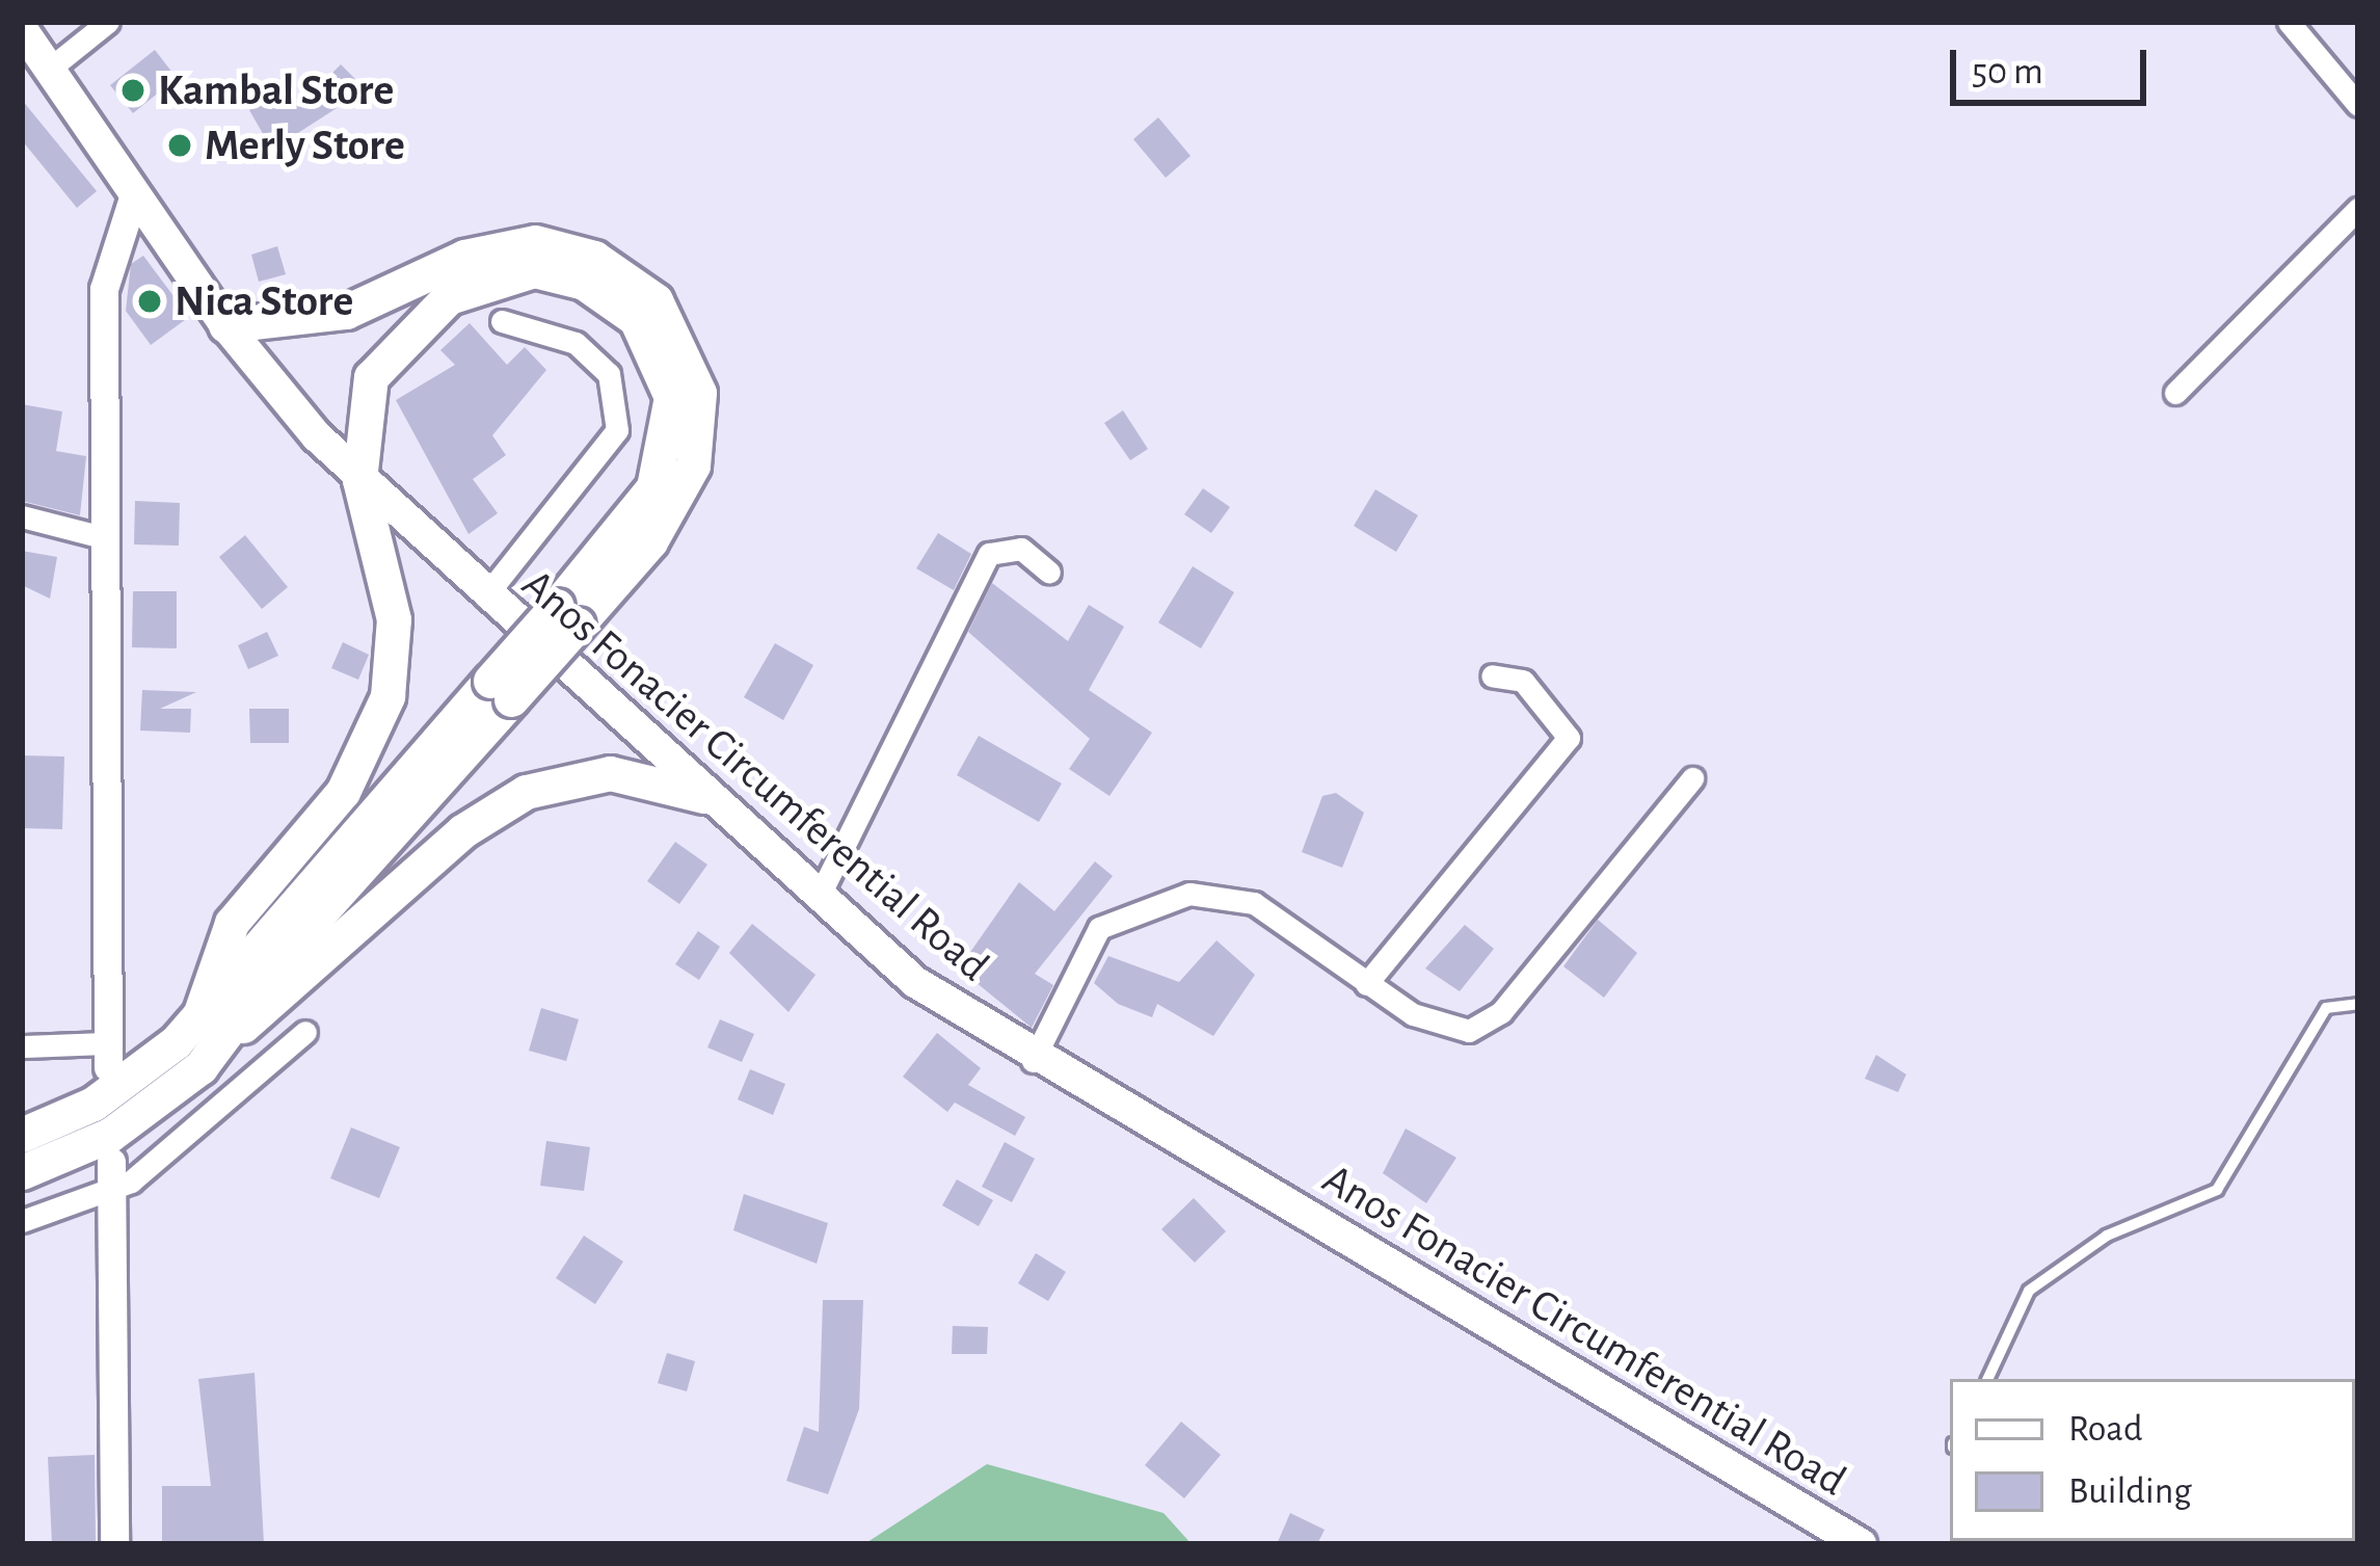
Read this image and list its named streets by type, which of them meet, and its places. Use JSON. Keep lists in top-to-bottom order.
{
  "streets": {
    "main road": ["Anos Fonacier Circumferential Road"]
  },
  "places": ["Kambal Store", "Merly Store", "Nica Store"],
  "legend": ["Road", "Building"],
  "scale_bar": "50 m"
}
